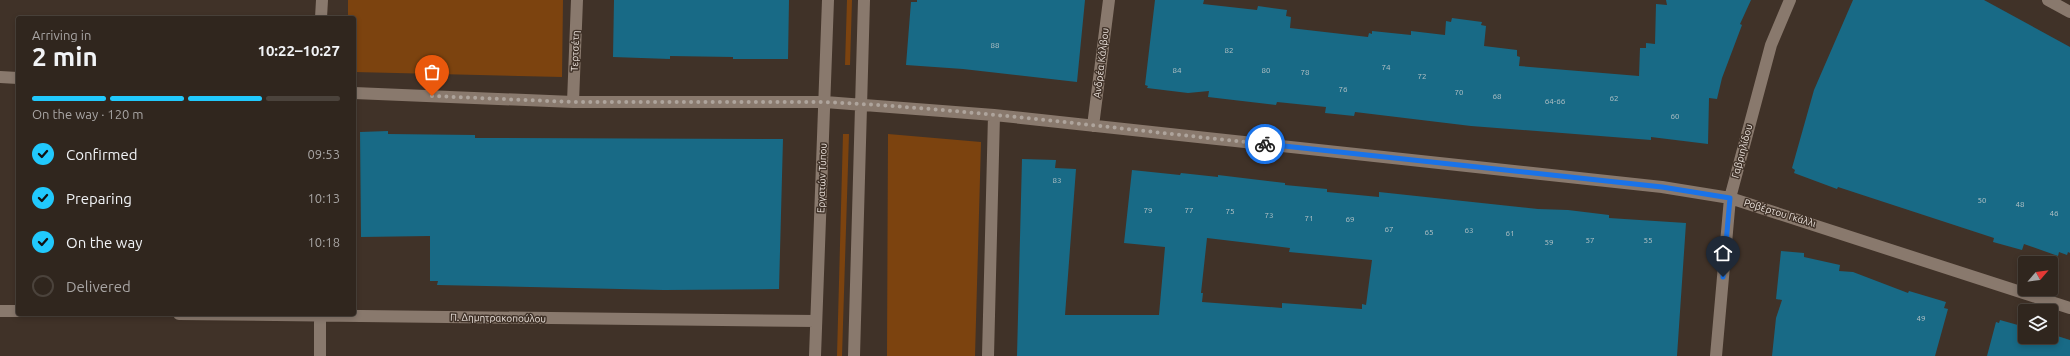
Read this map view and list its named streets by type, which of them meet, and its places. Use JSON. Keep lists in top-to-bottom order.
{
  "streets": {
    "street": [
      "Τερτσέτη",
      "Ανδρέα Κάλβου",
      "Γαβριηλίδου",
      "Εργατών Τύπου",
      "Ροβέρτου Γκάλλι",
      "Π. Δημητρακοπούλου"
    ]
  },
  "crossings": [
    ["Τερτσέτη", "Ροβέρτου Γκάλλι"],
    ["Ανδρέα Κάλβου", "Ροβέρτου Γκάλλι"],
    ["Γαβριηλίδου", "Ροβέρτου Γκάλλι"],
    ["Εργατών Τύπου", "Ροβέρτου Γκάλλι"],
    ["Εργατών Τύπου", "Π. Δημητρακοπούλου"]
  ],
  "house_numbers": [
    "88",
    "82",
    "74",
    "84",
    "80",
    "78",
    "72",
    "76",
    "70",
    "68",
    "62",
    "64-66",
    "60",
    "83",
    "50",
    "48",
    "79",
    "77",
    "75",
    "46",
    "73",
    "71",
    "69",
    "67",
    "63",
    "65",
    "61",
    "57",
    "55",
    "59",
    "49"
  ],
  "north": "top right",
  "page": {
    "heading": ["2 min", "Arriving in", "10:22–10:27"],
    "bar": "On the way · 120 m",
    "list": [
      ["Confirmed", "09:53"],
      ["Preparing", "10:13"],
      ["On the way", "10:18"],
      "Delivered"
    ]
  }
}
